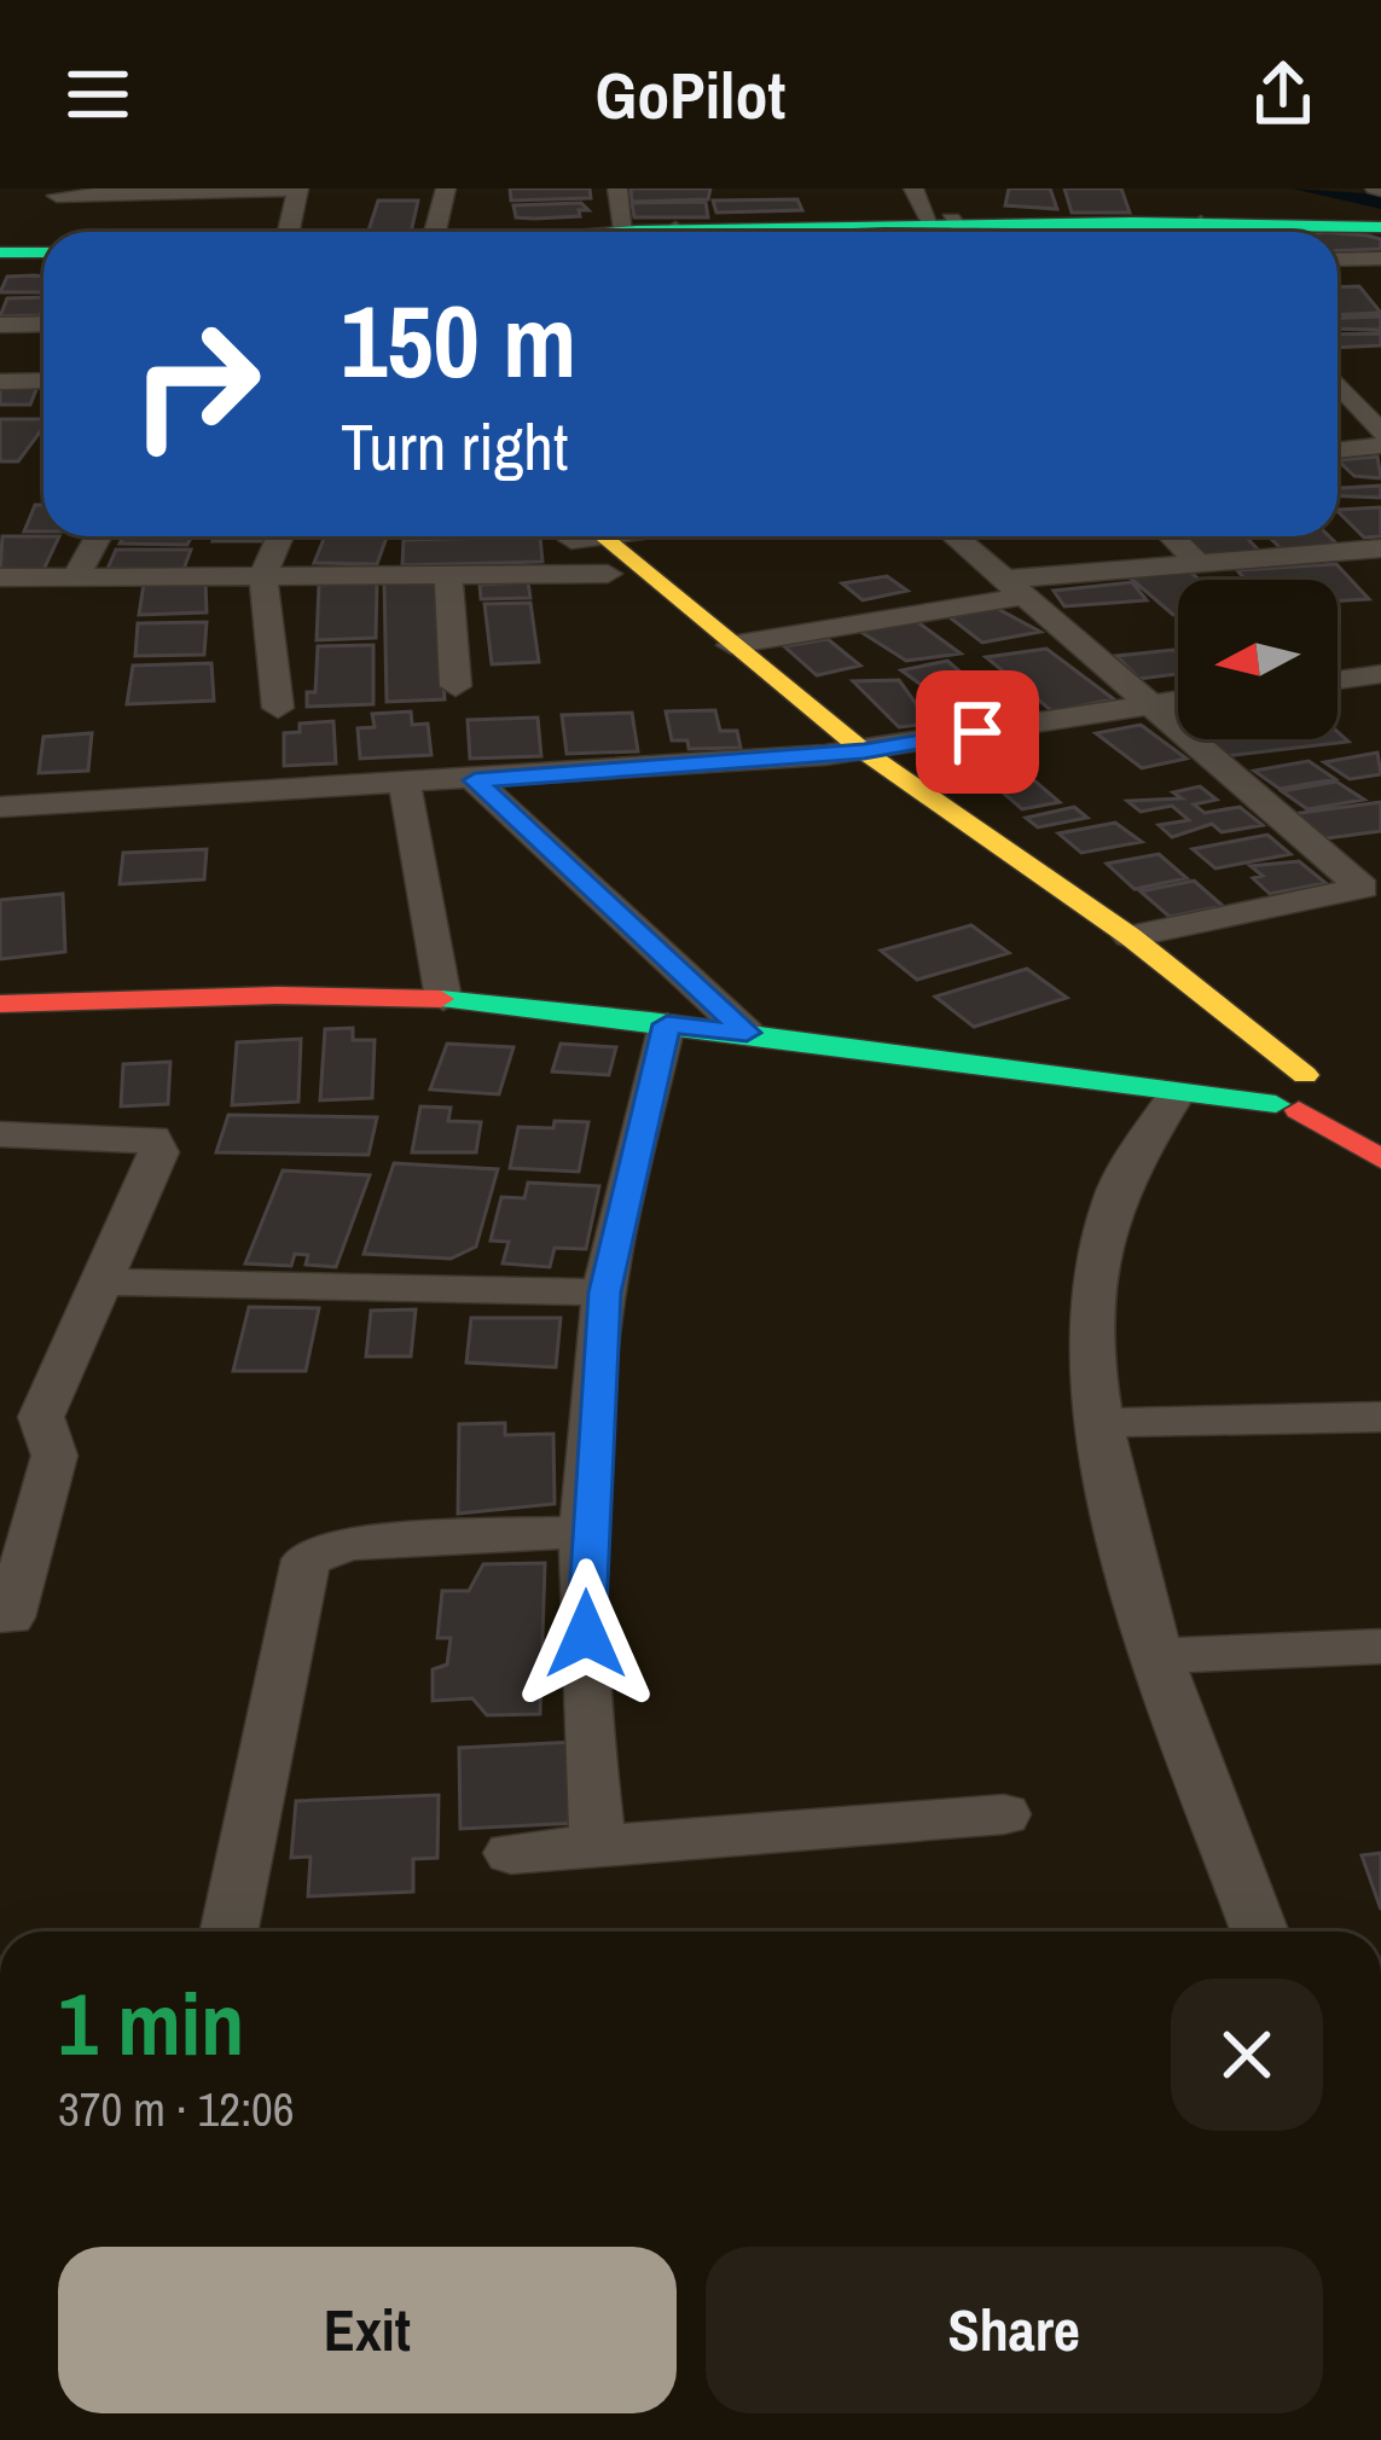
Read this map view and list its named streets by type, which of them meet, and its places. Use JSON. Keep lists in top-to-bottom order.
{
  "north": "left",
  "page": {
    "header": "GoPilot",
    "turn": ["150 m", "Turn right"],
    "heading": ["1 min", "370 m · 12:06"],
    "buttons": ["Exit", "Share"]
  }
}
